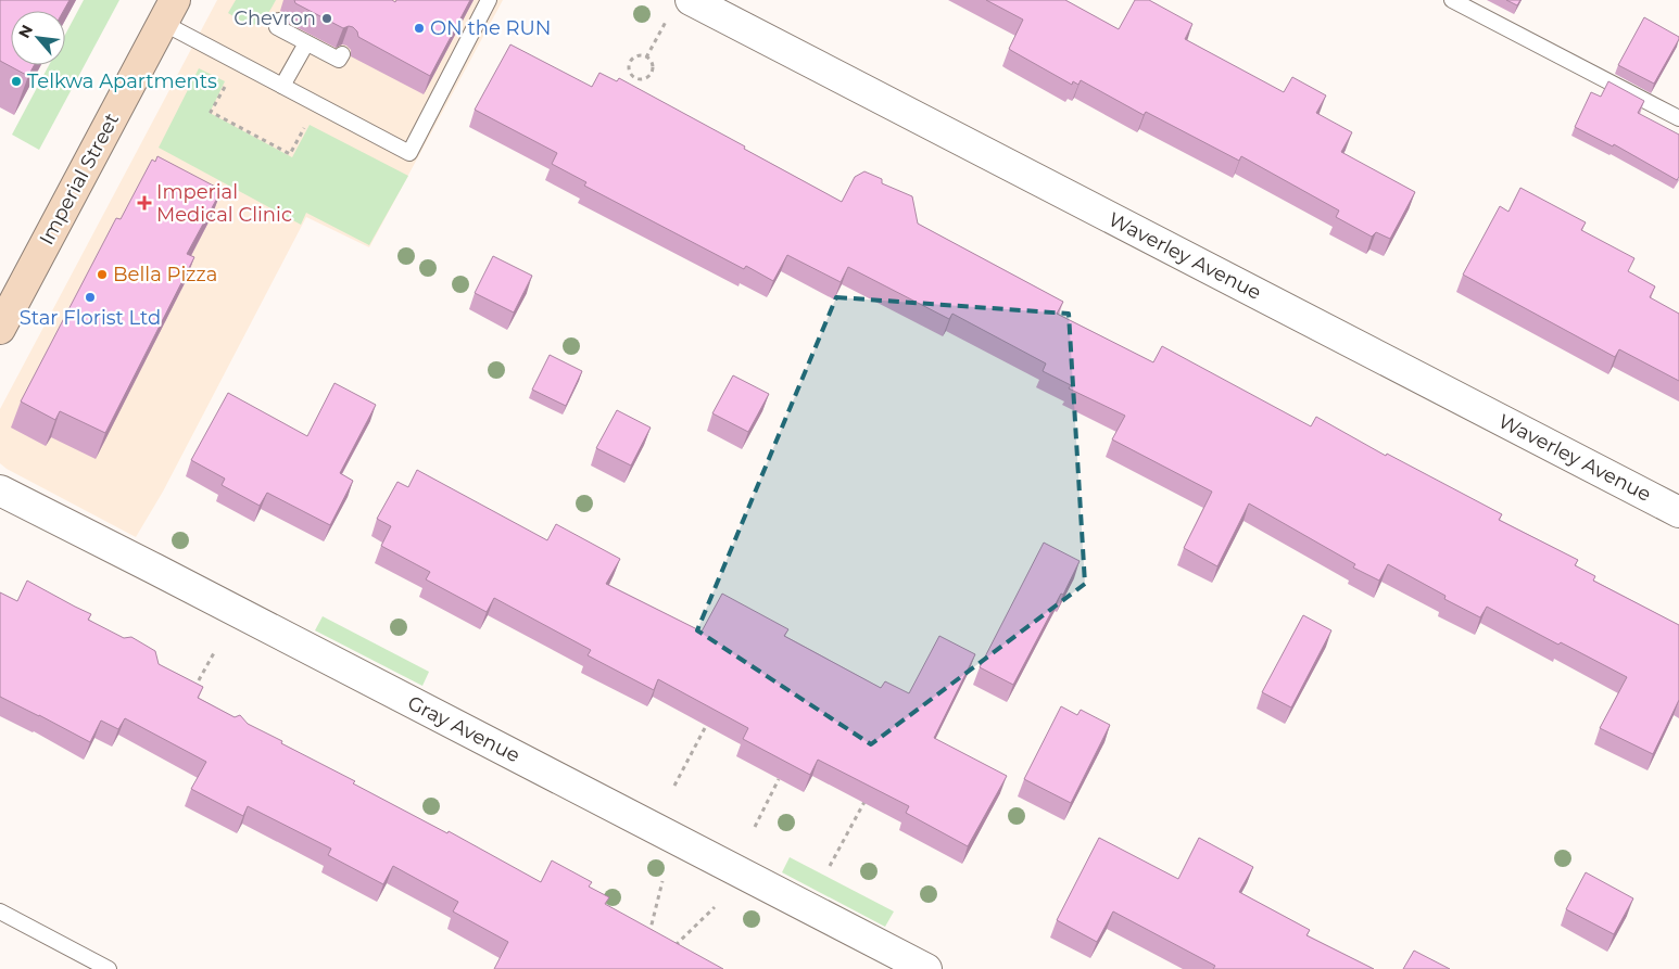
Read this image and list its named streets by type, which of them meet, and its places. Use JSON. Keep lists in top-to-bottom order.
{
  "streets": {
    "main road": ["Imperial Street"],
    "street": ["Waverley Avenue", "Gray Avenue"]
  },
  "places": {
    "other": [
      "Chevron",
      "ON the RUN",
      "Telkwa Apartments",
      "Bella Pizza",
      "Star Florist Ltd"
    ],
    "health": ["Imperial Medical Clinic"]
  },
  "north": "top left"
}
